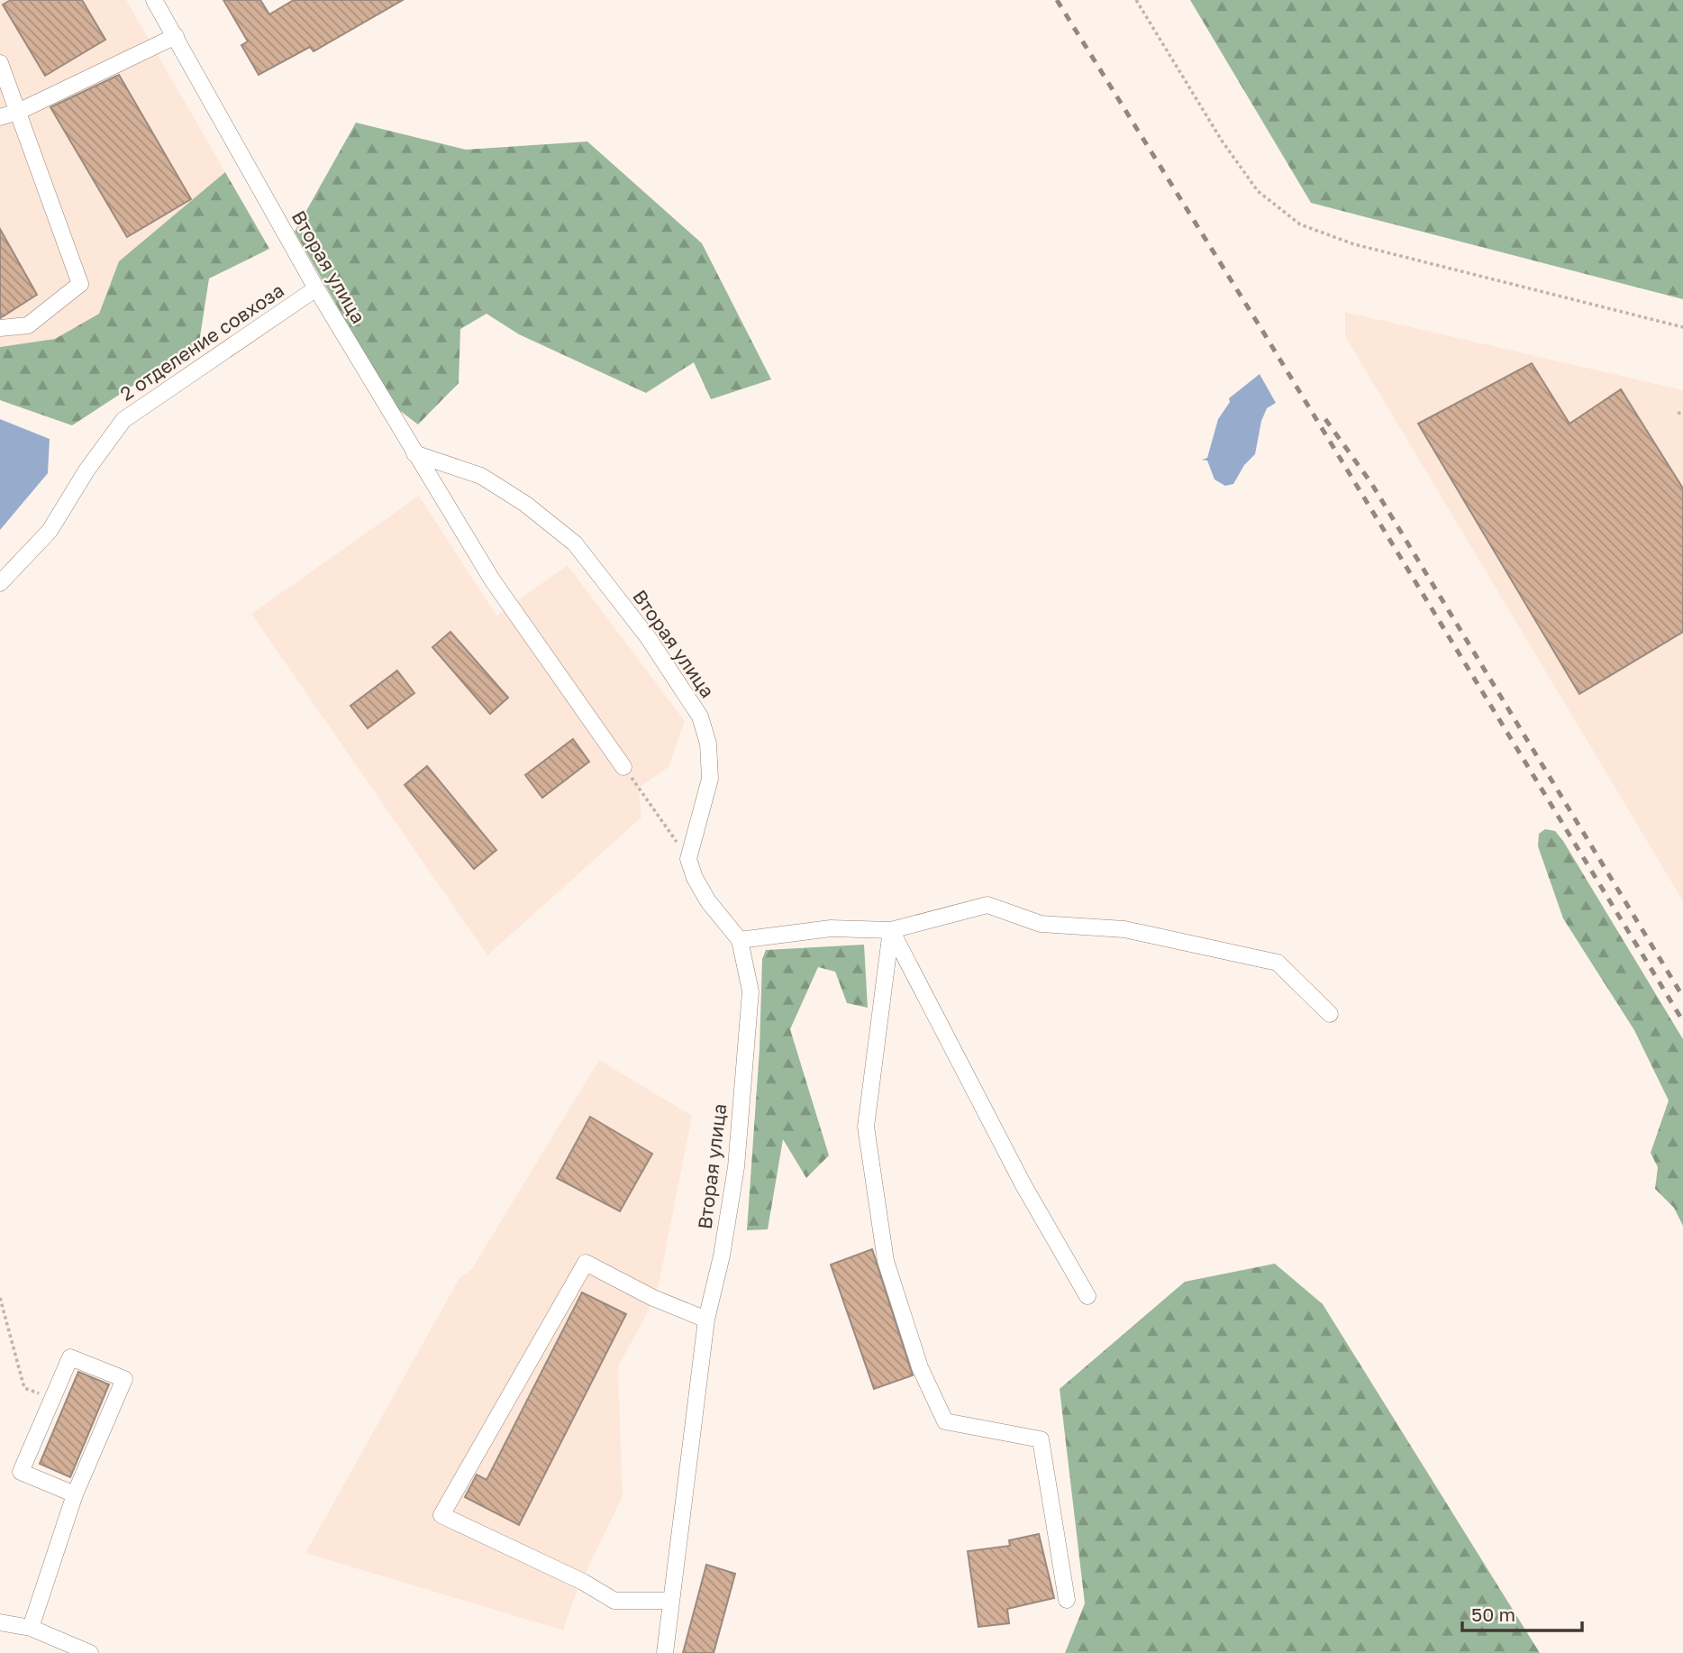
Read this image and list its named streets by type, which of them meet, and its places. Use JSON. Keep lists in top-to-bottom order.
{
  "streets": {
    "street": ["Вторая улица", "2 отделение совхоза"]
  },
  "crossings": [
    ["Вторая улица", "2 отделение совхоза"]
  ],
  "scale_bar": "50 m"
}
